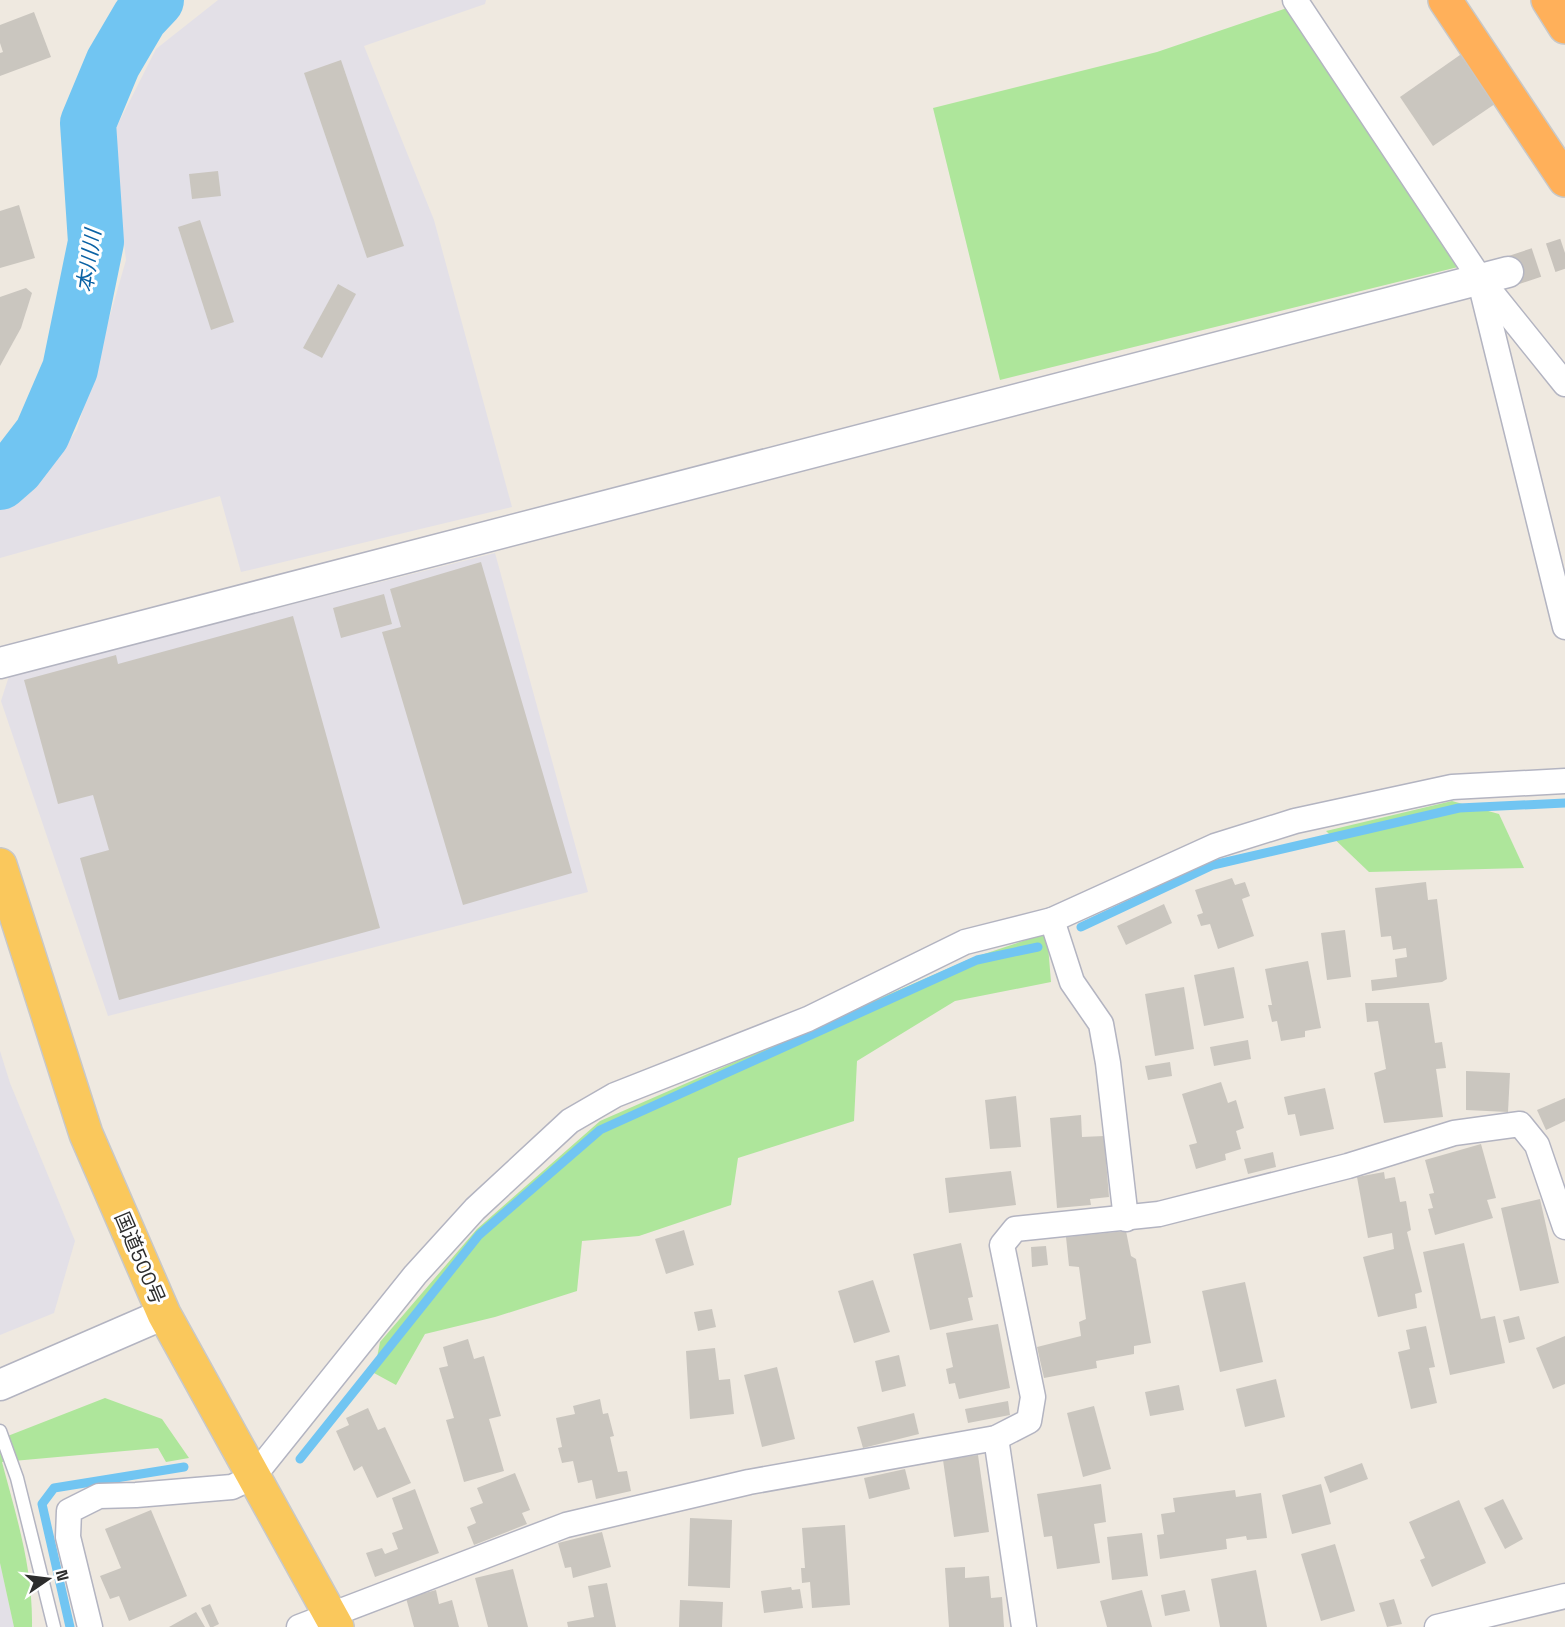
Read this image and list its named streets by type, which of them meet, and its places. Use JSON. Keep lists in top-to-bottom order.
{
  "streets": {
    "highway": ["国道500号"]
  },
  "water": ["本川川"],
  "north": "right"
}
